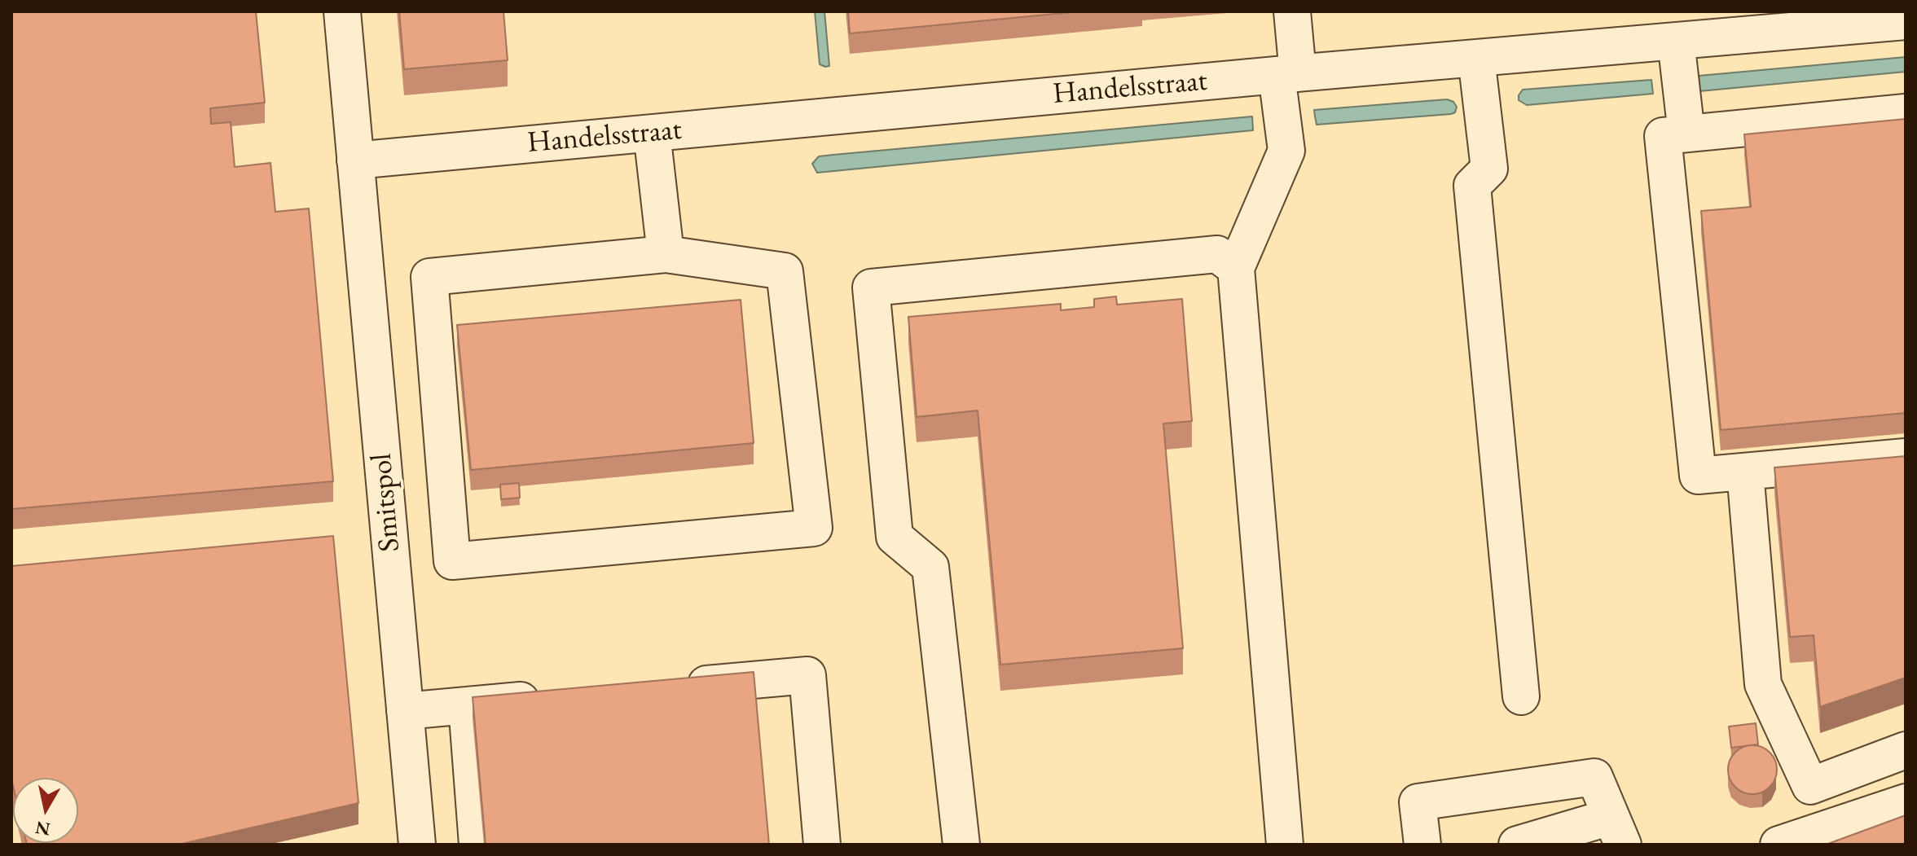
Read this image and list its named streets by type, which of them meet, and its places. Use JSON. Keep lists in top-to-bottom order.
{
  "streets": {
    "street": ["Handelsstraat", "Smitspol"]
  },
  "crossings": [
    ["Handelsstraat", "Smitspol"]
  ],
  "north": "bottom"
}
